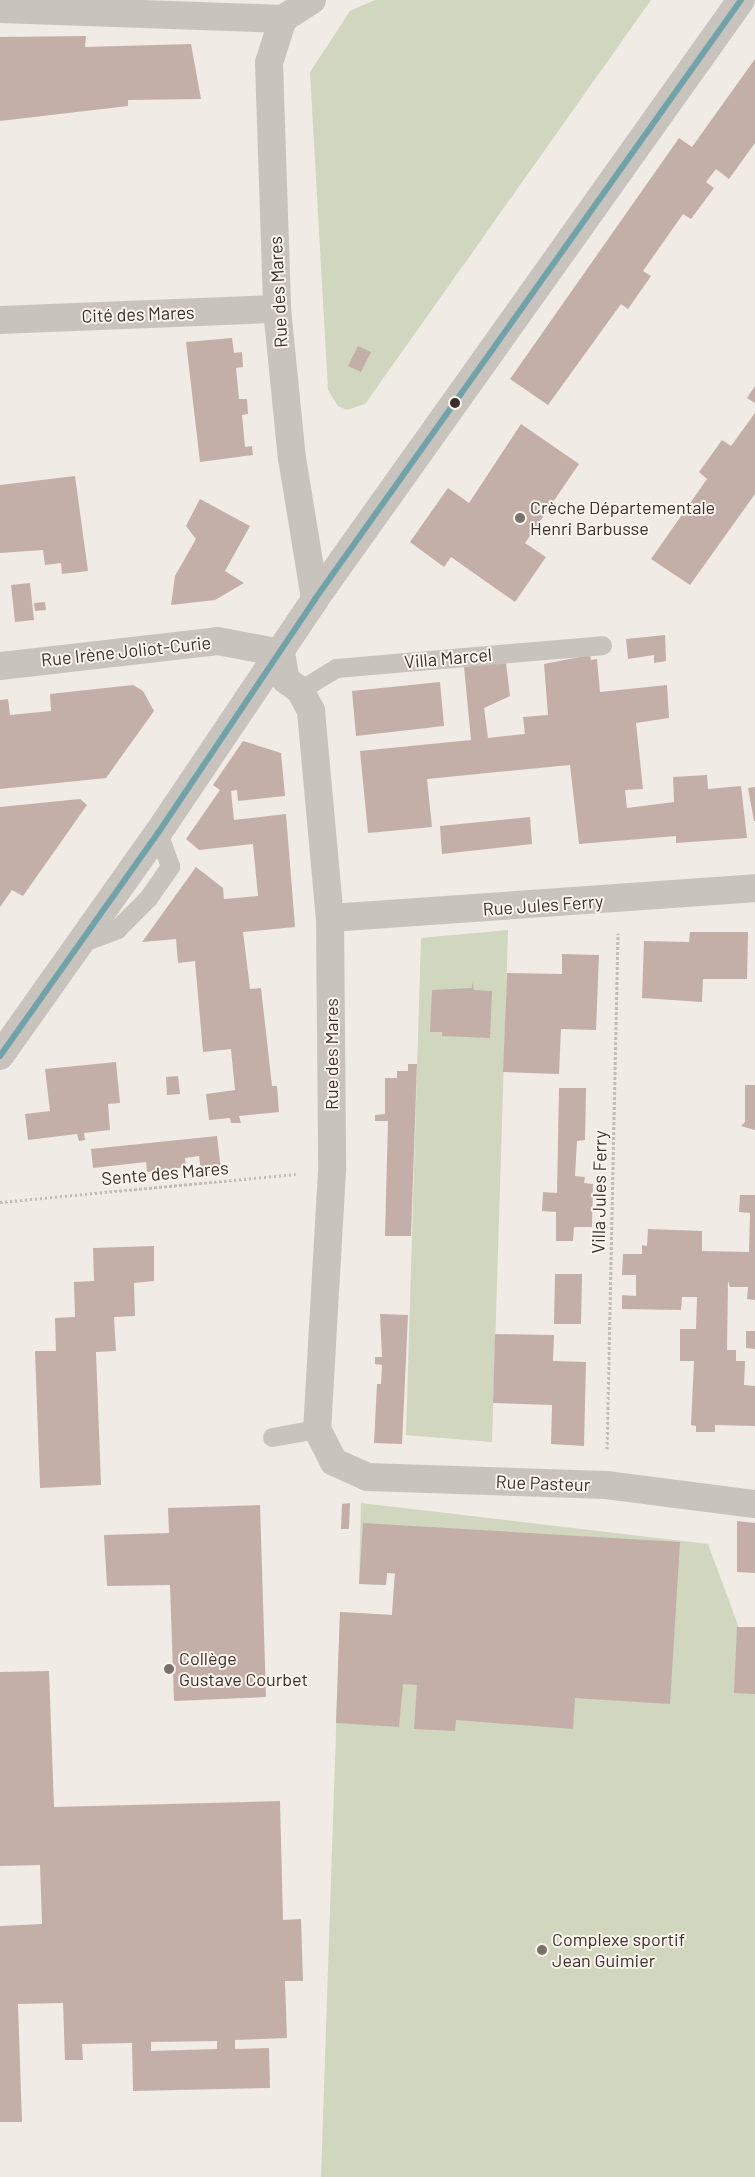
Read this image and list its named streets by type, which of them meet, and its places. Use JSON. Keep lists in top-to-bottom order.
{
  "streets": {
    "street": [
      "Rue des Mares",
      "Cité des Mares",
      "Rue Irène Joliot-Curie",
      "Rue Jules Ferry",
      "Rue Pasteur"
    ],
    "lane": ["Villa Marcel"],
    "path": ["Sente des Mares", "Villa Jules Ferry"]
  },
  "crossings": [
    ["Rue des Mares", "Cité des Mares"],
    ["Rue des Mares", "Rue Irène Joliot-Curie"],
    ["Rue des Mares", "Villa Marcel"],
    ["Rue des Mares", "Rue Jules Ferry"],
    ["Rue des Mares", "Sente des Mares"],
    ["Rue des Mares", "Rue Pasteur"],
    ["Rue Jules Ferry", "Villa Jules Ferry"],
    ["Villa Jules Ferry", "Rue Pasteur"]
  ],
  "places": ["Crèche Départementale Henri Barbusse", "Collège Gustave Courbet", "Complexe sportif Jean Guimier"]
}
